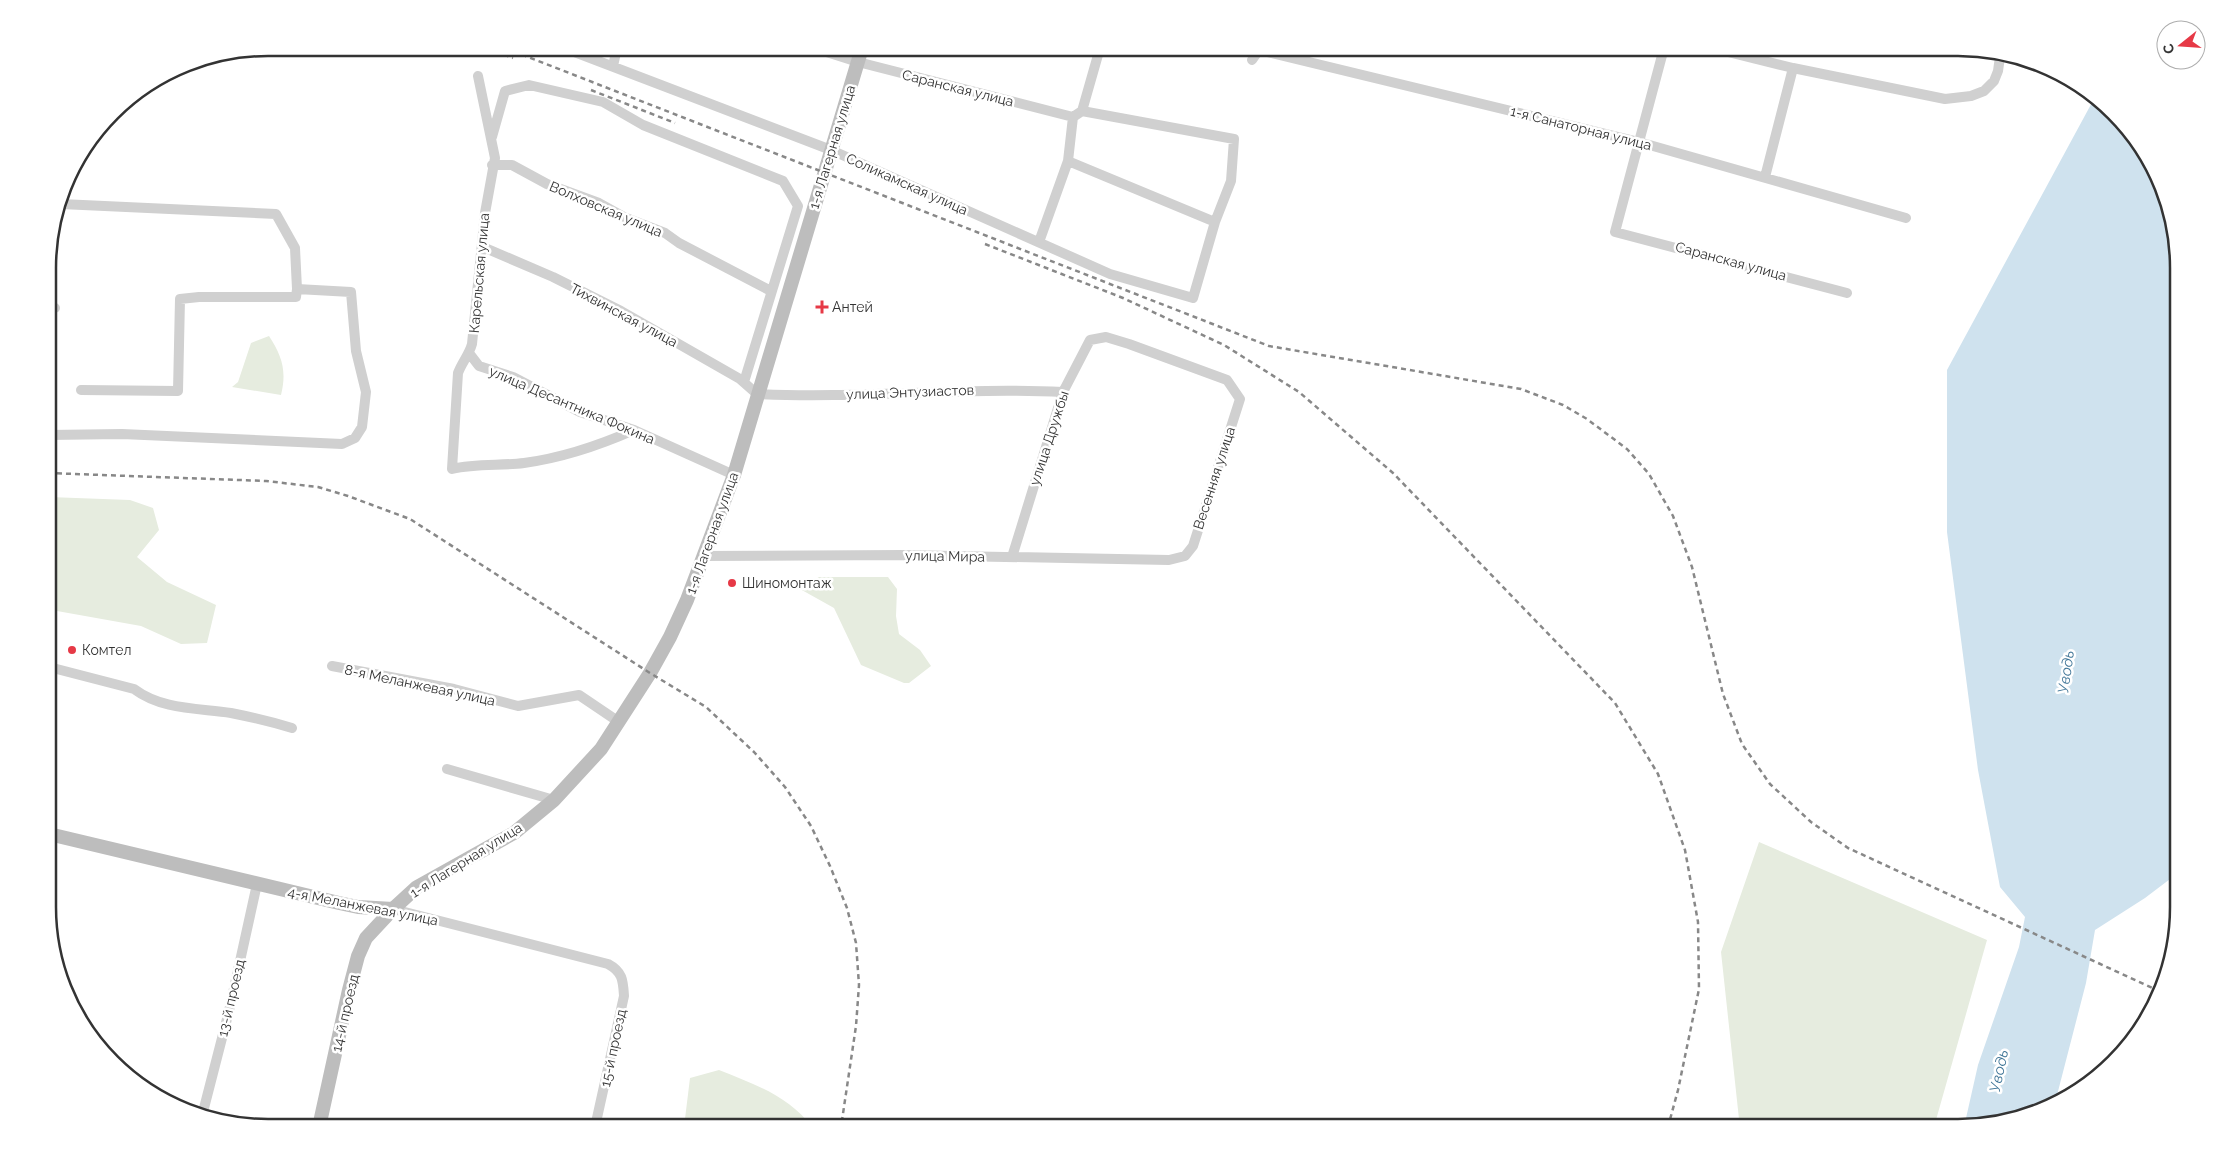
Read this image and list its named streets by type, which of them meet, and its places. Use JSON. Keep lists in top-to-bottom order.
{
  "streets": {
    "main road": ["1-я Лагерная улица", "4-я Меланжевая улица", "14-й проезд"],
    "street": [
      "Саранская улица",
      "1-я Санаторная улица",
      "Соликамская улица",
      "Волховская улица",
      "Карельская улица",
      "Тихвинская улица",
      "улица Энтузиастов",
      "улица Десантника Фокина",
      "улица Дружбы",
      "Весенняя улица",
      "улица Мира",
      "8-я Меланжевая улица",
      "13-й проезд",
      "15-й проезд"
    ]
  },
  "crossings": [
    ["Саранская улица", "1-я Санаторная улица"],
    ["Саранская улица", "1-я Лагерная улица"],
    ["Саранская улица", "Соликамская улица"],
    ["1-я Лагерная улица", "Соликамская улица"],
    ["1-я Лагерная улица", "Тихвинская улица"],
    ["1-я Лагерная улица", "улица Энтузиастов"],
    ["1-я Лагерная улица", "улица Десантника Фокина"],
    ["1-я Лагерная улица", "улица Мира"],
    ["1-я Лагерная улица", "8-я Меланжевая улица"],
    ["1-я Лагерная улица", "4-я Меланжевая улица"],
    ["1-я Лагерная улица", "14-й проезд"],
    ["Волховская улица", "Карельская улица"],
    ["Карельская улица", "Тихвинская улица"],
    ["Карельская улица", "улица Десантника Фокина"],
    ["Тихвинская улица", "улица Энтузиастов"],
    ["улица Энтузиастов", "улица Дружбы"],
    ["улица Дружбы", "Весенняя улица"],
    ["улица Дружбы", "улица Мира"],
    ["Весенняя улица", "улица Мира"],
    ["4-я Меланжевая улица", "13-й проезд"],
    ["4-я Меланжевая улица", "14-й проезд"],
    ["4-я Меланжевая улица", "15-й проезд"]
  ],
  "water": ["Уводь"],
  "places": {
    "health": ["Антей"],
    "other": ["Шиномонтаж", "Комтел"]
  },
  "north": "left"
}
